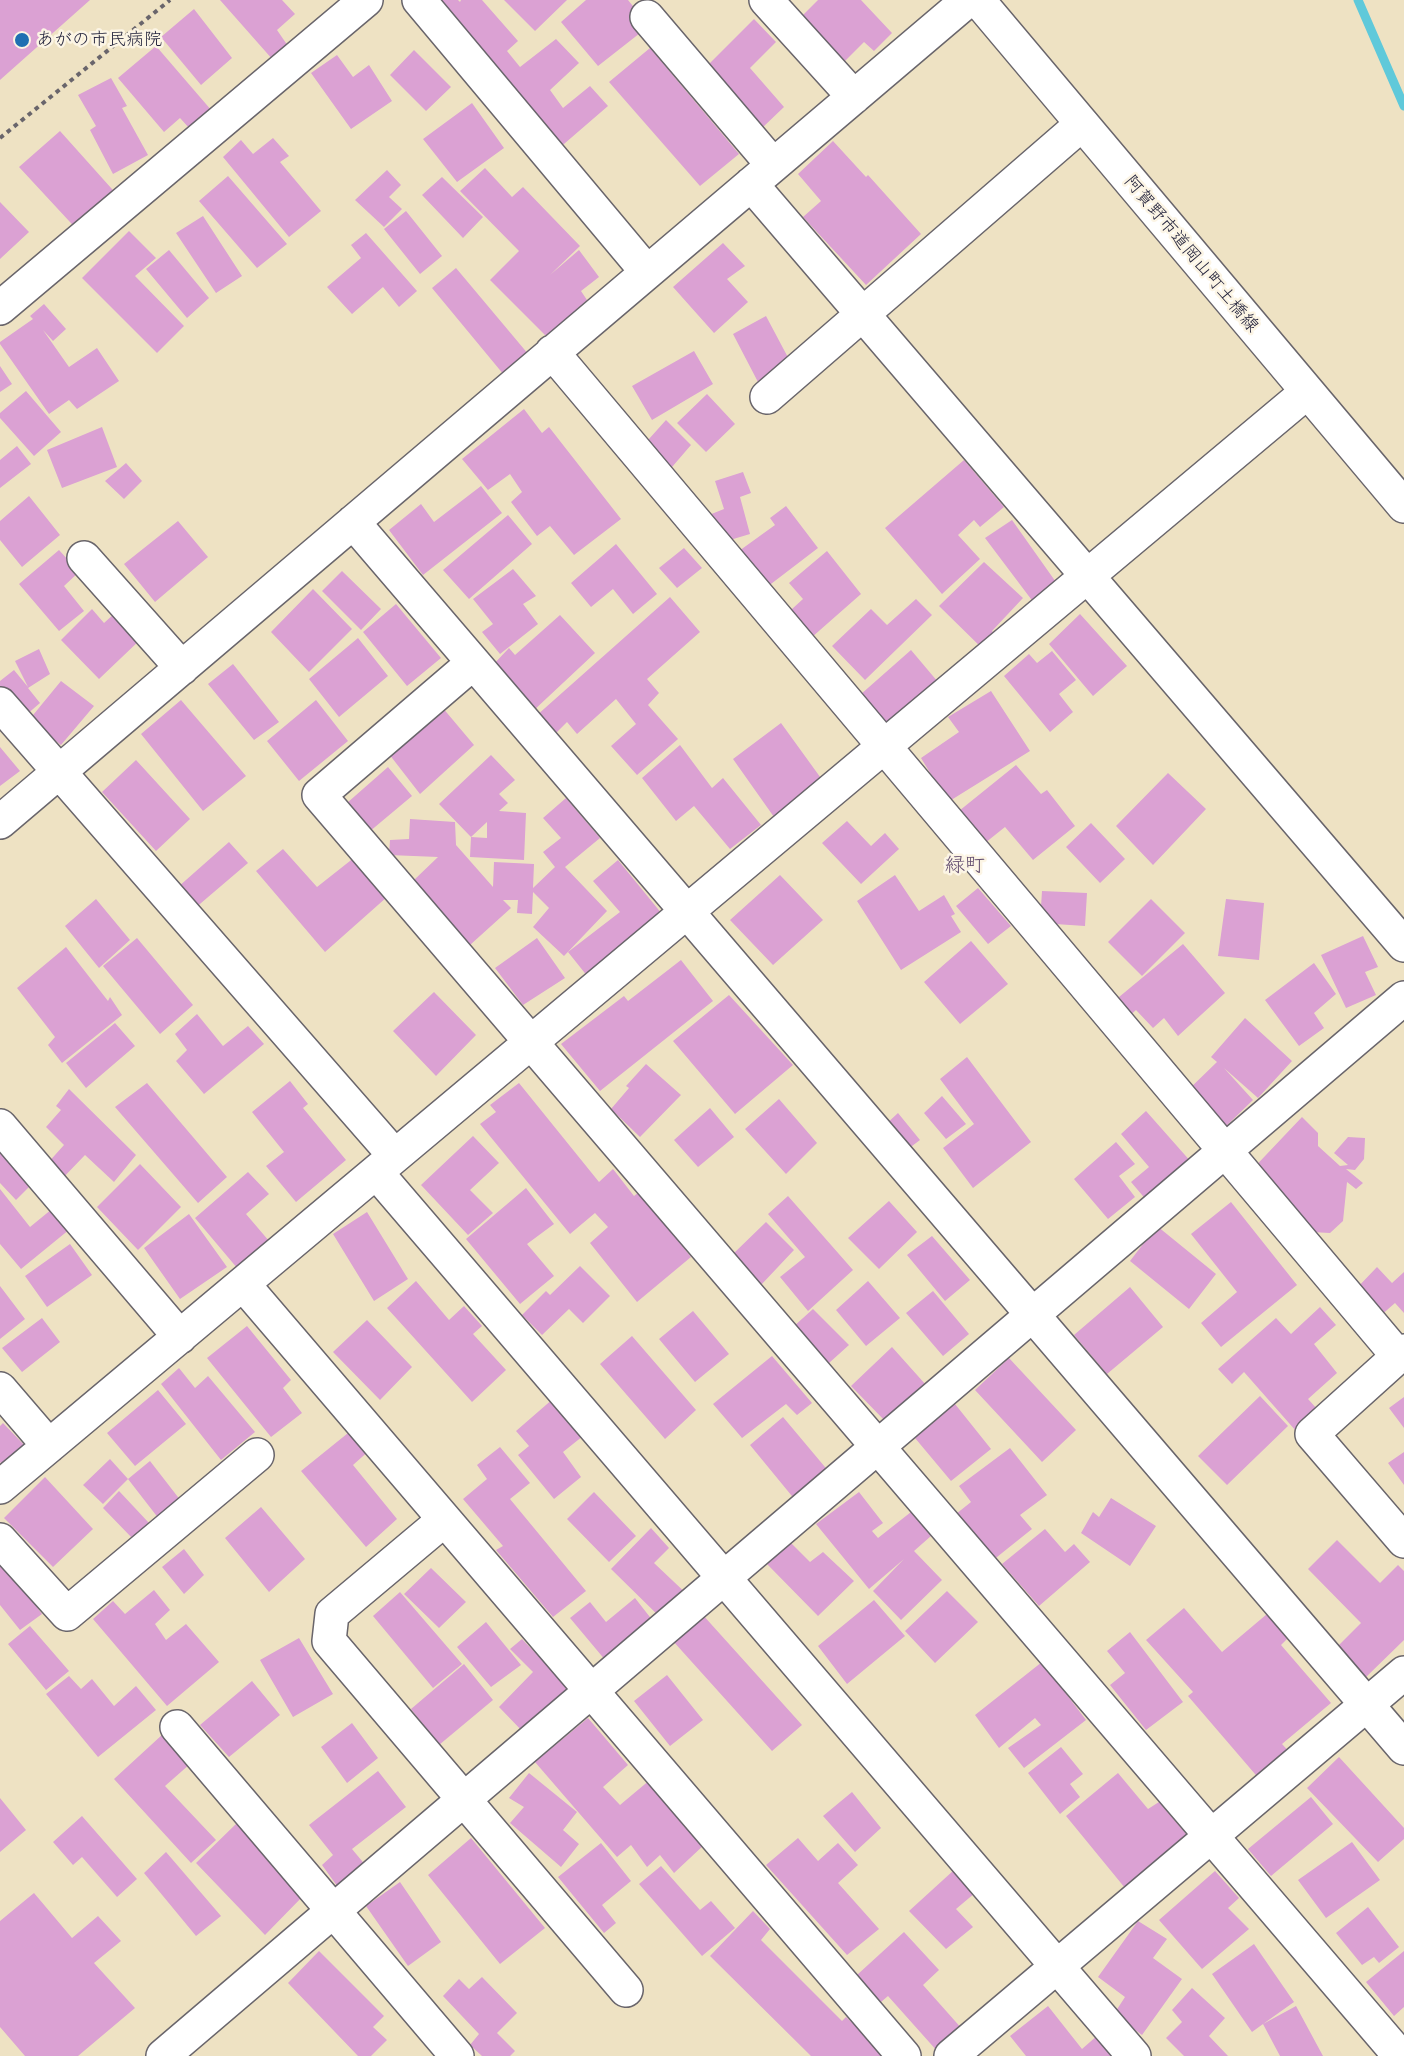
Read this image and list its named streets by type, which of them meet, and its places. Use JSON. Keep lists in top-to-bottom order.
{
  "streets": {
    "street": ["阿賀野市道岡山町土橋線"]
  },
  "districts": ["緑町"],
  "places": ["あがの市民病院"]
}
